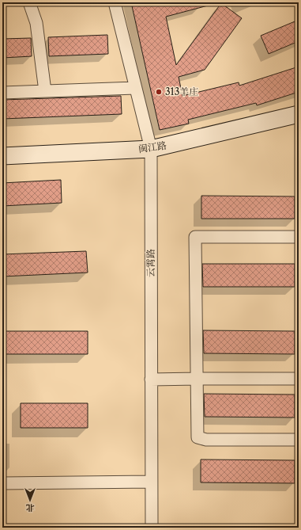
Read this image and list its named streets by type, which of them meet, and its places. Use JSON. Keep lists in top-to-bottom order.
{
  "streets": {
    "street": ["闽江路", "云霄路"]
  },
  "crossings": [
    ["闽江路", "云霄路"]
  ],
  "places": ["313羊庄"],
  "north": "bottom"
}
